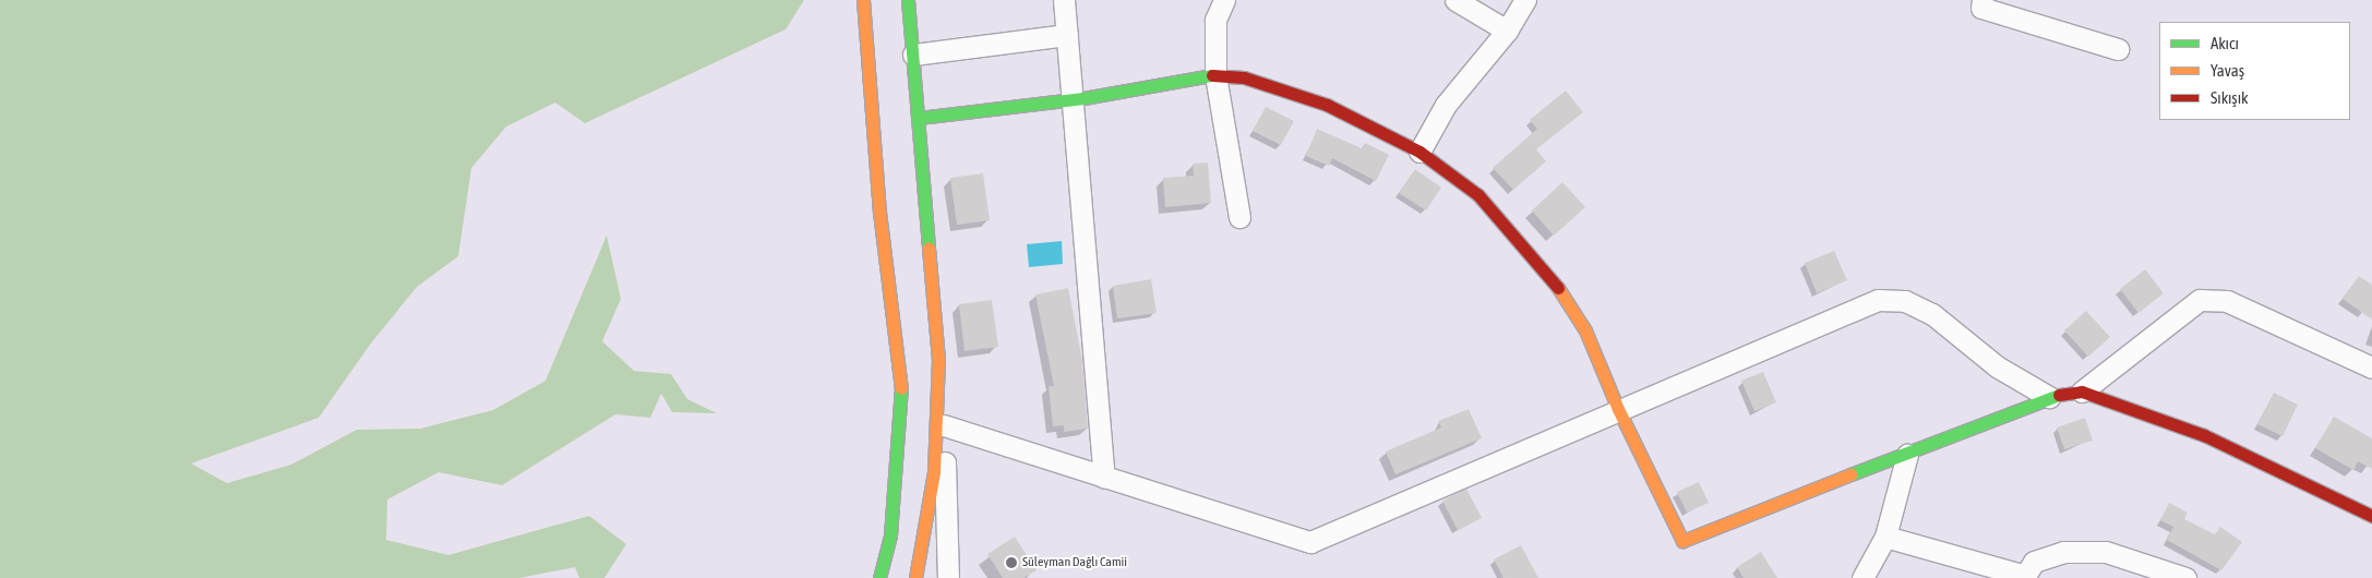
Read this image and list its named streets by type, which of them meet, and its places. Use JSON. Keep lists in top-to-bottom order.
{
  "places": ["Süleyman Dağlı Camii"],
  "legend": ["Akıcı", "Yavaş", "Sıkışık"]
}
